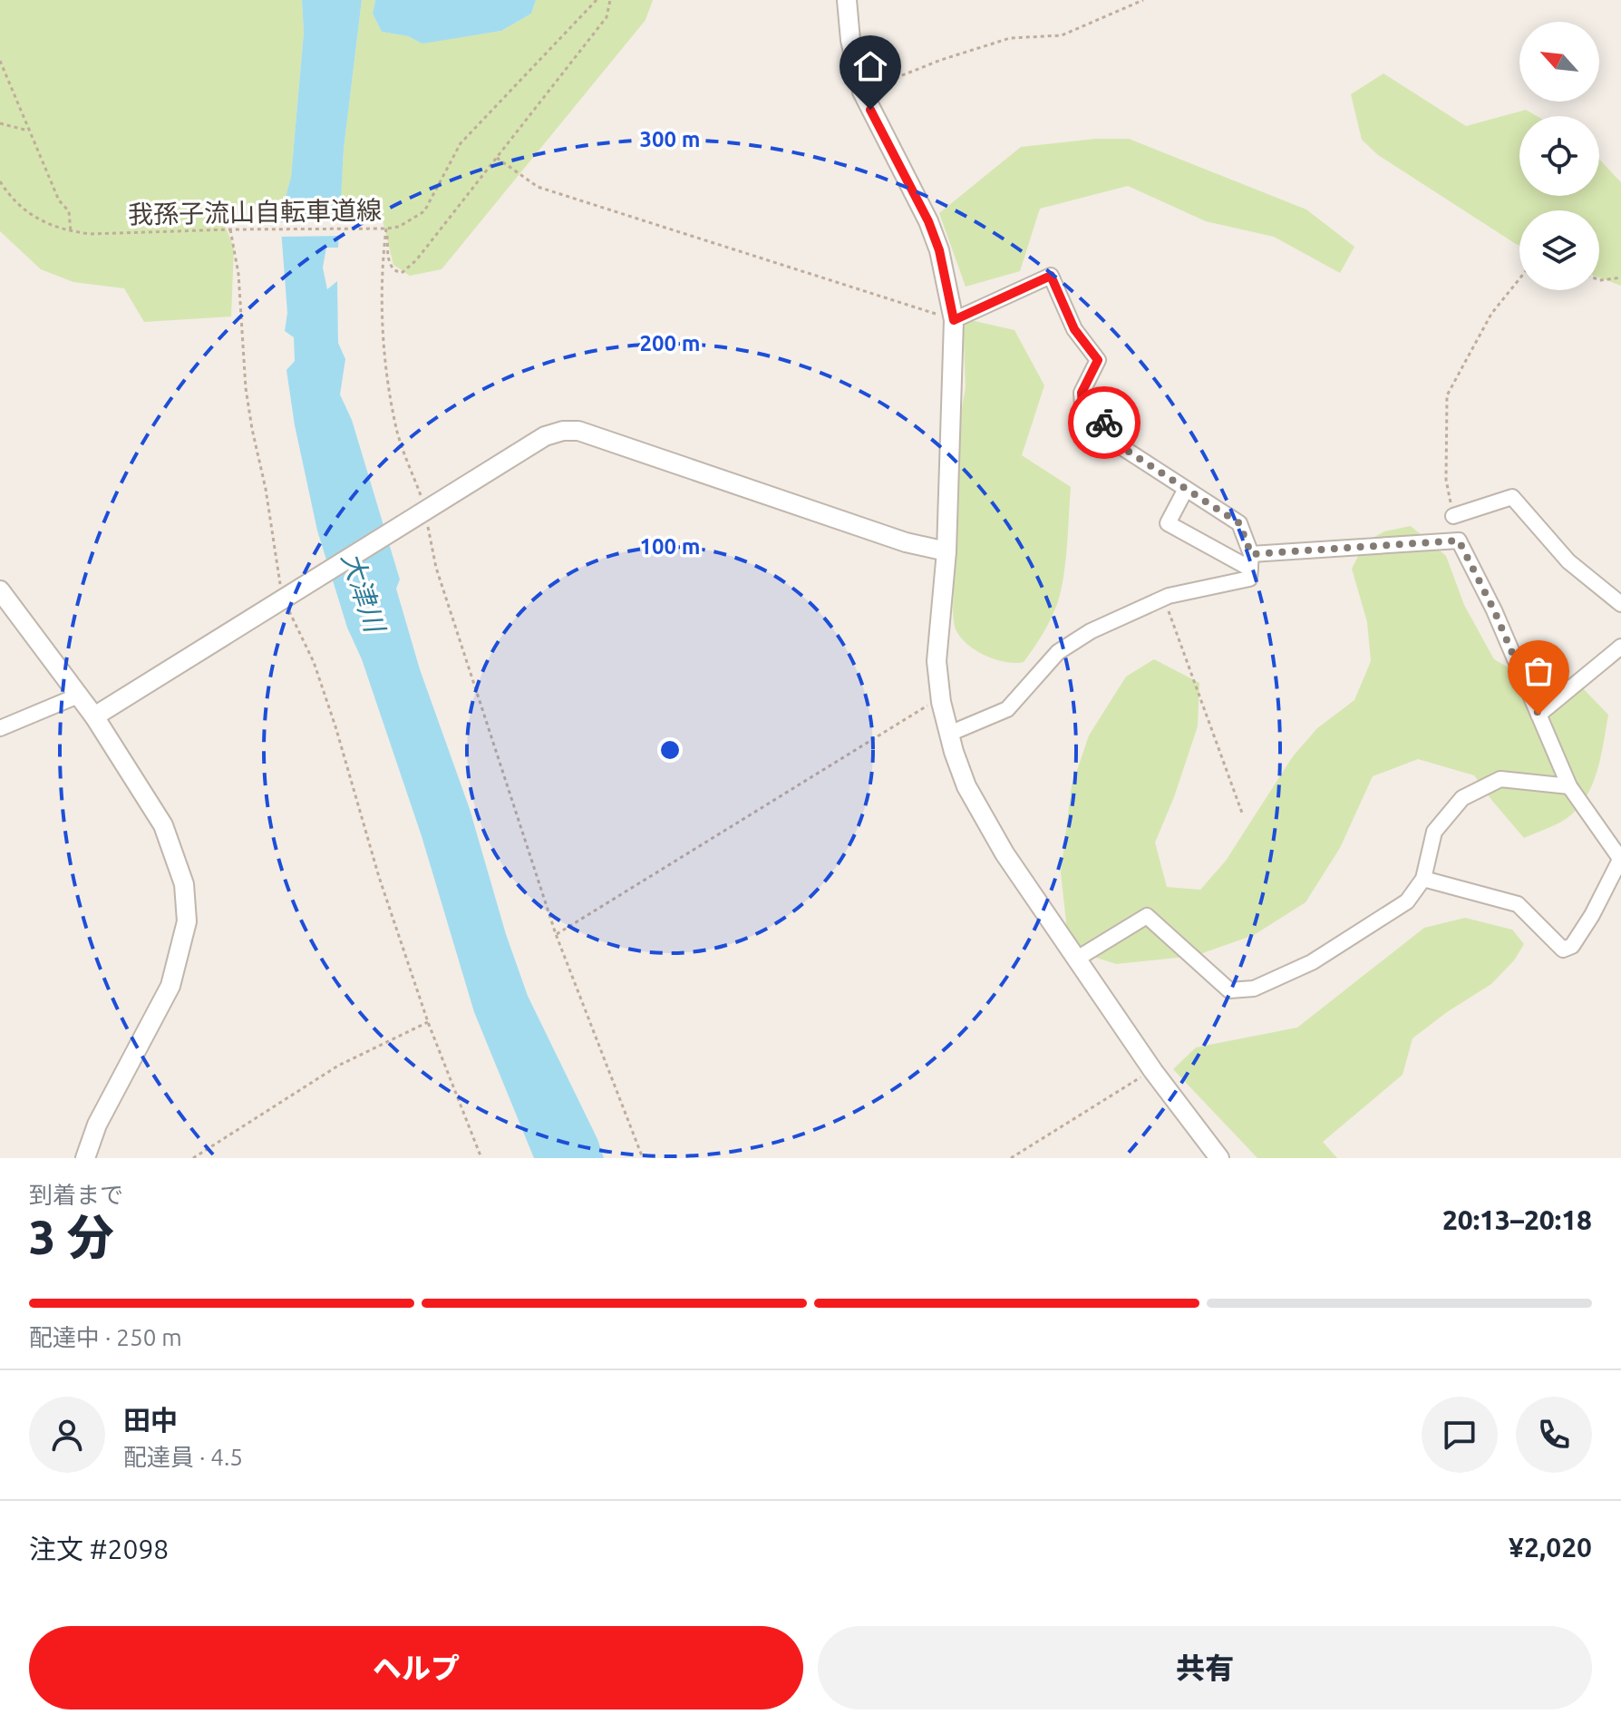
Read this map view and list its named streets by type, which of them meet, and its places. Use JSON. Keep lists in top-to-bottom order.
{
  "streets": {
    "path": ["我孫子流山自転車道線"]
  },
  "water": ["大津川"],
  "north": "top left",
  "page": {
    "heading": ["3 分", "到着まで", "20:13–20:18"],
    "panel": [
      "田中",
      "配達員 · 4.5",
      "注文 #2098",
      "¥2,020"
    ],
    "bar": "配達中 · 250 m",
    "buttons": ["ヘルプ", "共有"]
  },
  "rings": ["300 m", "200 m", "100 m"]
}
